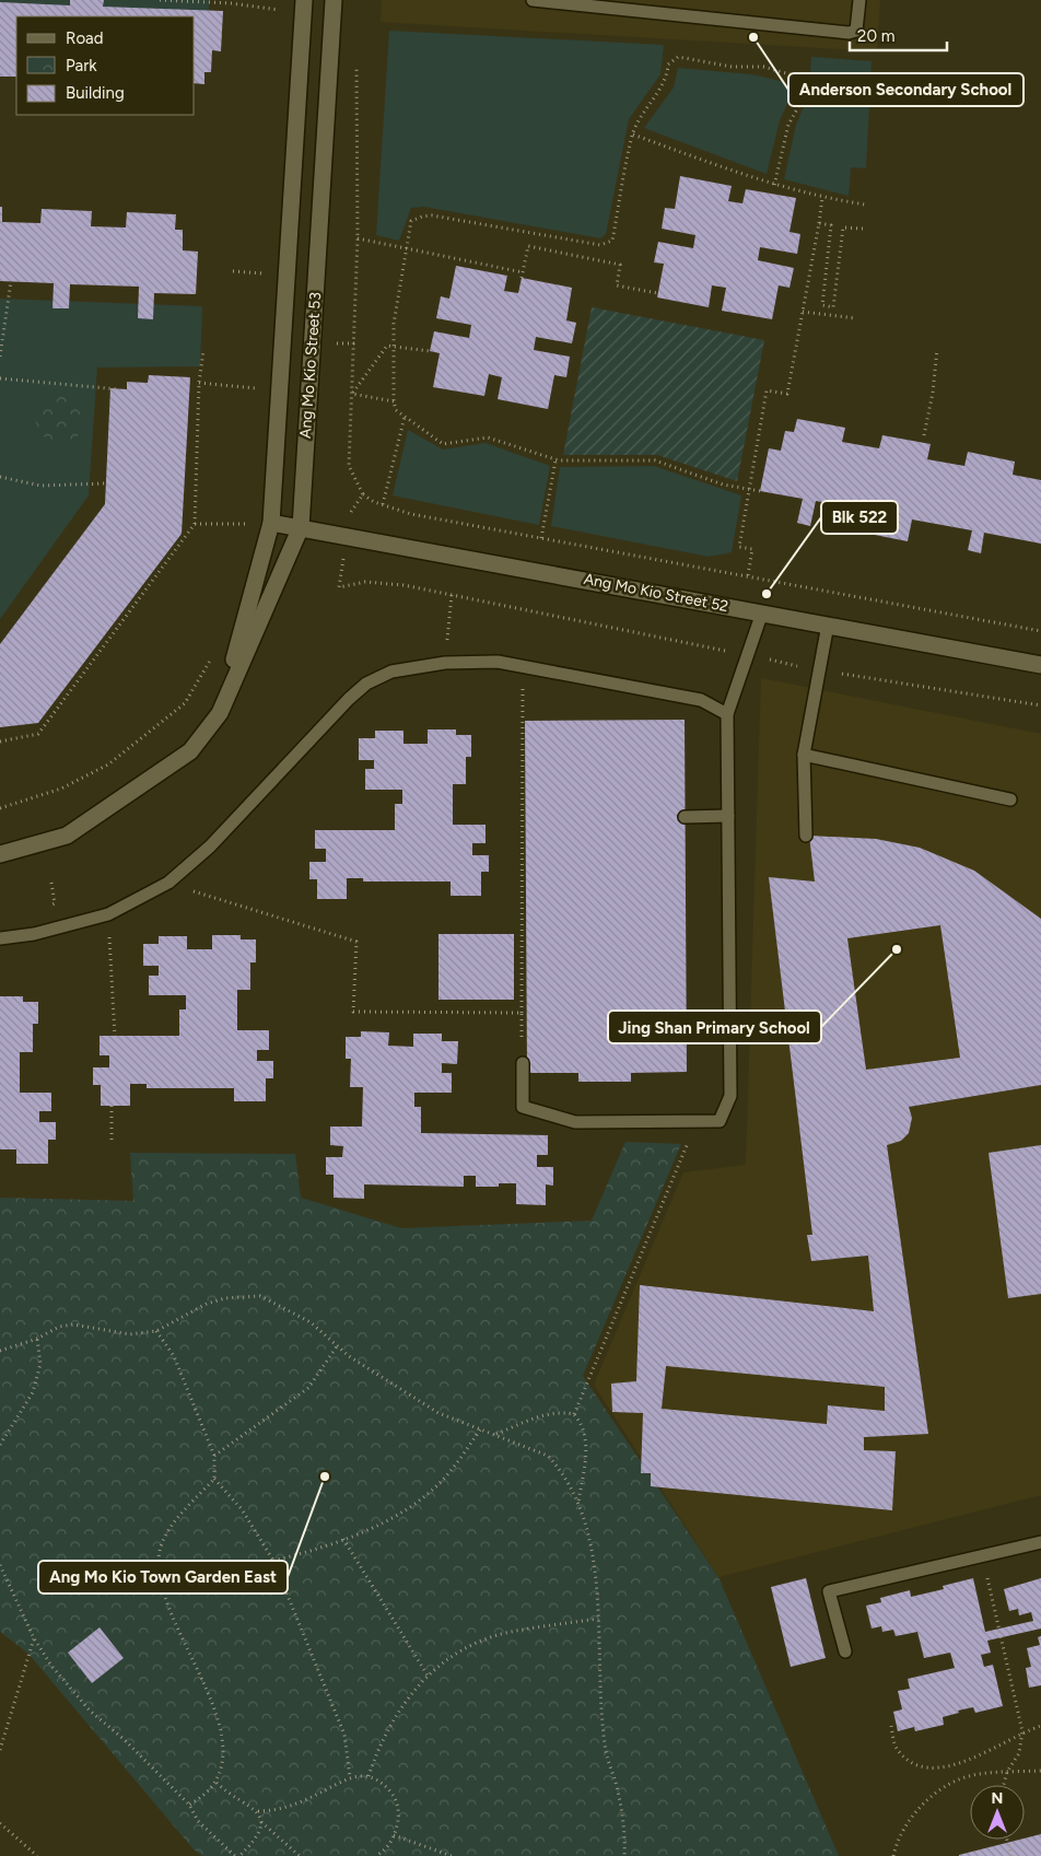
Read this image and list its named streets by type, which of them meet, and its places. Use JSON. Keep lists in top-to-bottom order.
{
  "streets": {
    "street": ["Ang Mo Kio Street 53", "Ang Mo Kio Street 52"]
  },
  "crossings": [
    ["Ang Mo Kio Street 53", "Ang Mo Kio Street 52"]
  ],
  "places": [
    "Anderson Secondary School",
    "Blk 522",
    "Jing Shan Primary School",
    "Ang Mo Kio Town Garden East"
  ],
  "legend": ["Road", "Park", "Building"],
  "scale_bar": "20 m",
  "north": "top"
}
